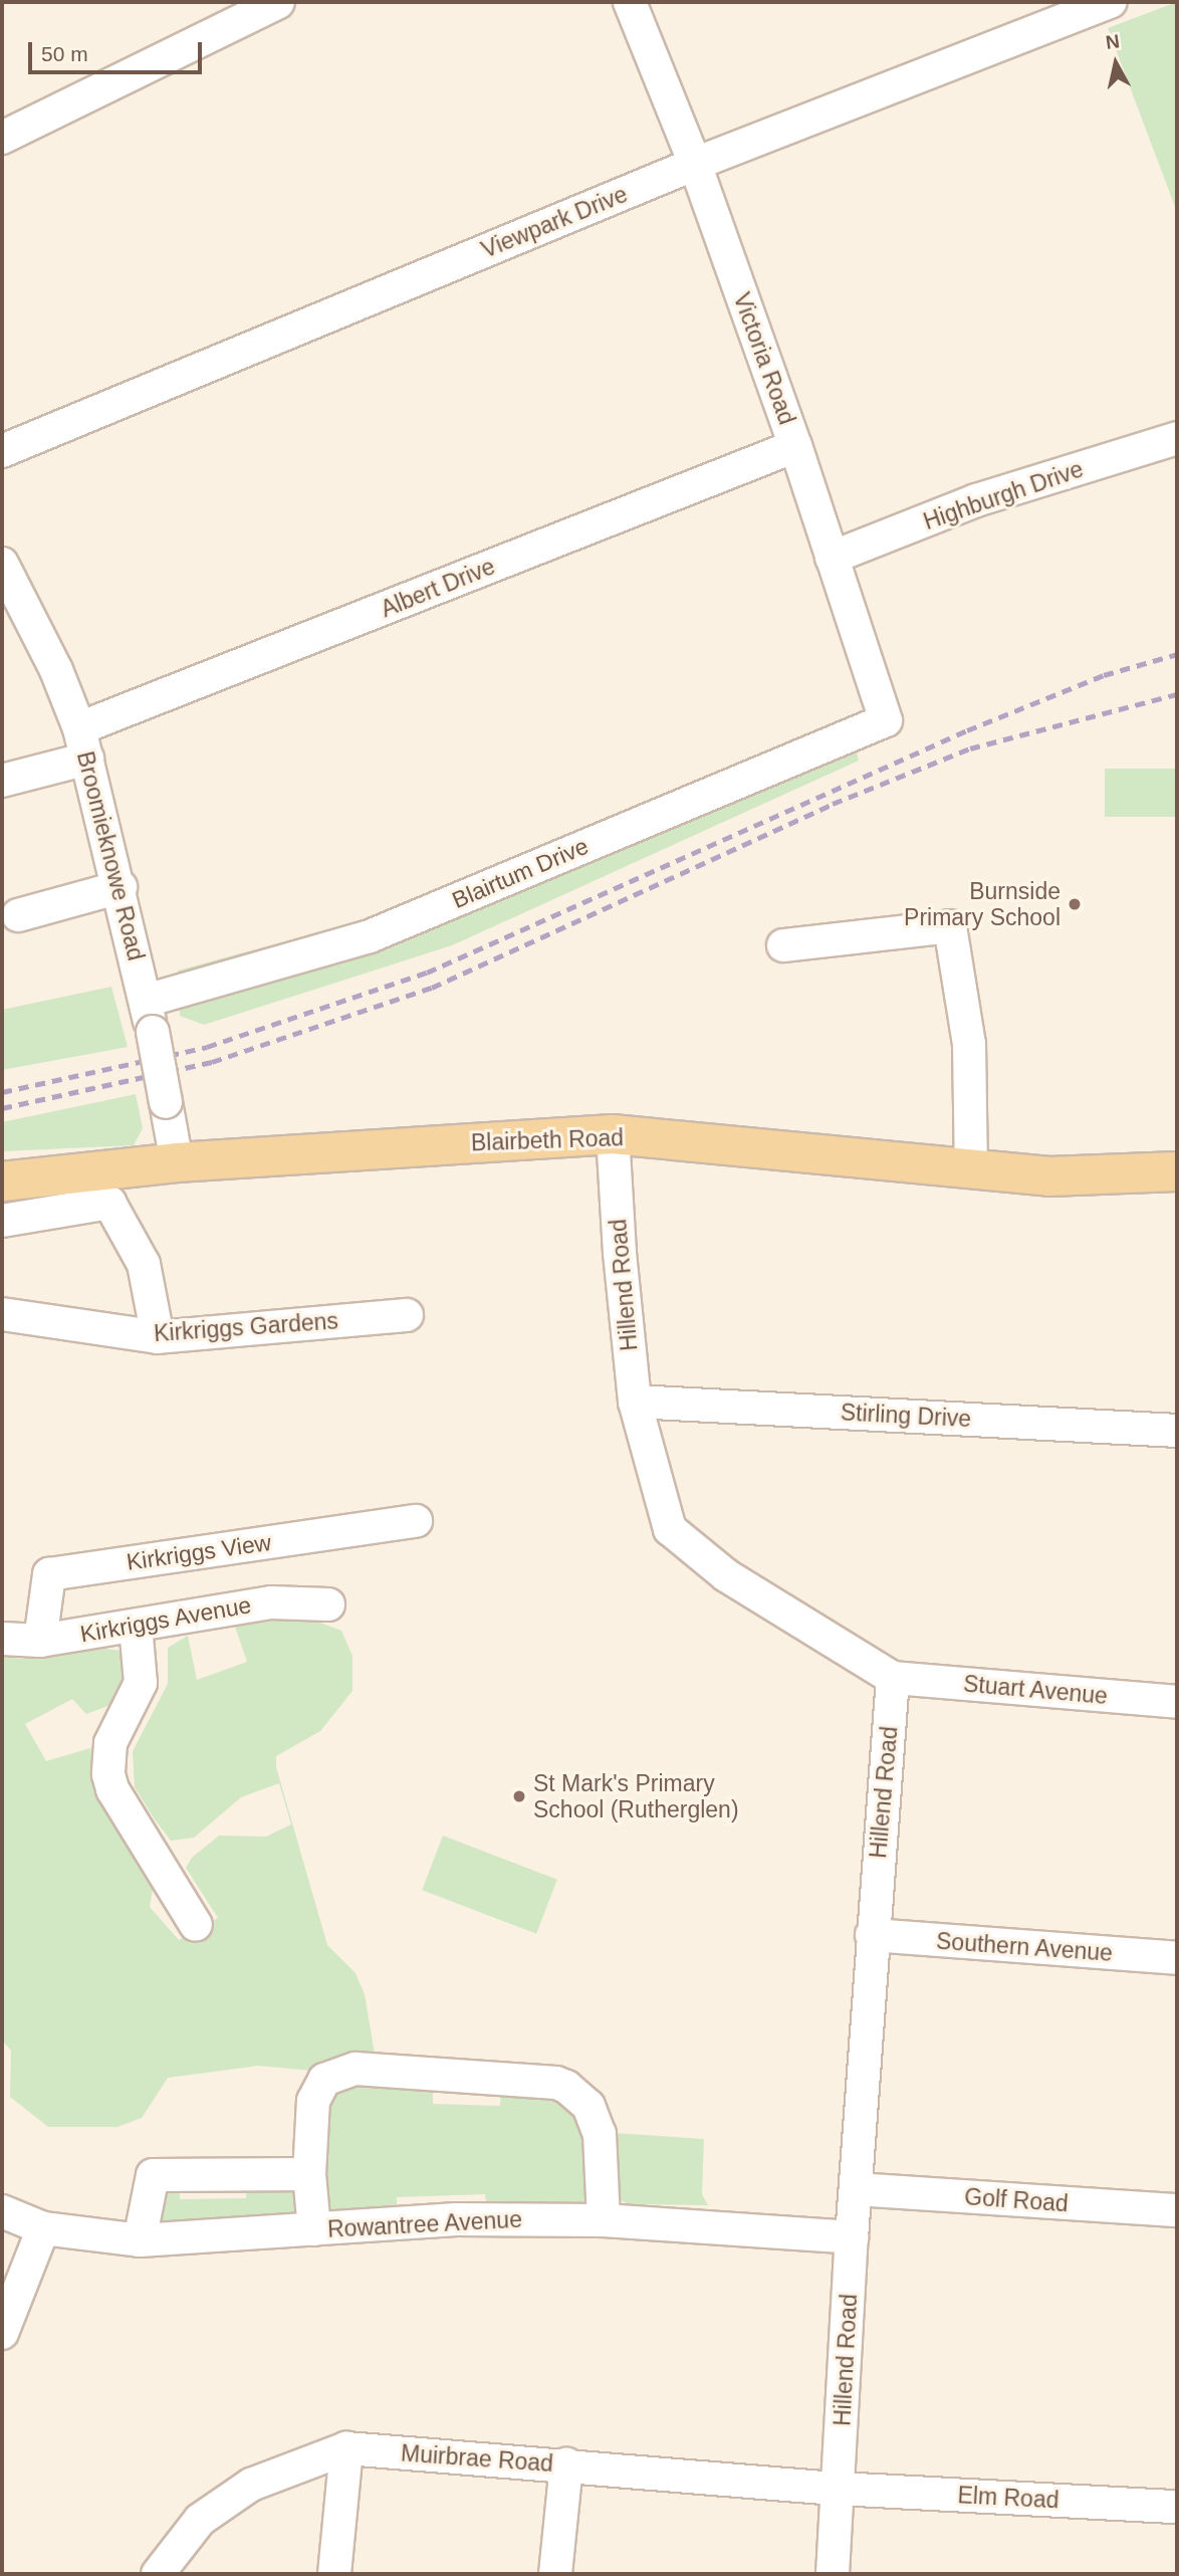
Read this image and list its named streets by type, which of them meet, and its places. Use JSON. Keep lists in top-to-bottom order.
{
  "streets": {
    "main road": ["Blairbeth Road"],
    "street": [
      "Viewpark Drive",
      "Victoria Road",
      "Highburgh Drive",
      "Albert Drive",
      "Broomieknowe Road",
      "Blairtum Drive",
      "Hillend Road",
      "Kirkriggs Gardens",
      "Stirling Drive",
      "Kirkriggs View",
      "Kirkriggs Avenue",
      "Stuart Avenue",
      "Southern Avenue",
      "Golf Road",
      "Rowantree Avenue",
      "Muirbrae Road",
      "Elm Road"
    ]
  },
  "crossings": [
    ["Viewpark Drive", "Victoria Road"],
    ["Victoria Road", "Highburgh Drive"],
    ["Victoria Road", "Albert Drive"],
    ["Victoria Road", "Blairtum Drive"],
    ["Albert Drive", "Broomieknowe Road"],
    ["Broomieknowe Road", "Blairtum Drive"],
    ["Broomieknowe Road", "Blairbeth Road"],
    ["Blairbeth Road", "Hillend Road"],
    ["Hillend Road", "Stirling Drive"],
    ["Hillend Road", "Stuart Avenue"],
    ["Hillend Road", "Southern Avenue"],
    ["Hillend Road", "Golf Road"],
    ["Hillend Road", "Rowantree Avenue"],
    ["Hillend Road", "Muirbrae Road"],
    ["Hillend Road", "Elm Road"],
    ["Kirkriggs View", "Kirkriggs Avenue"],
    ["Muirbrae Road", "Elm Road"]
  ],
  "places": ["Burnside Primary School", "St Mark's Primary School (Rutherglen)"],
  "scale_bar": "50 m",
  "north": "top"
}
